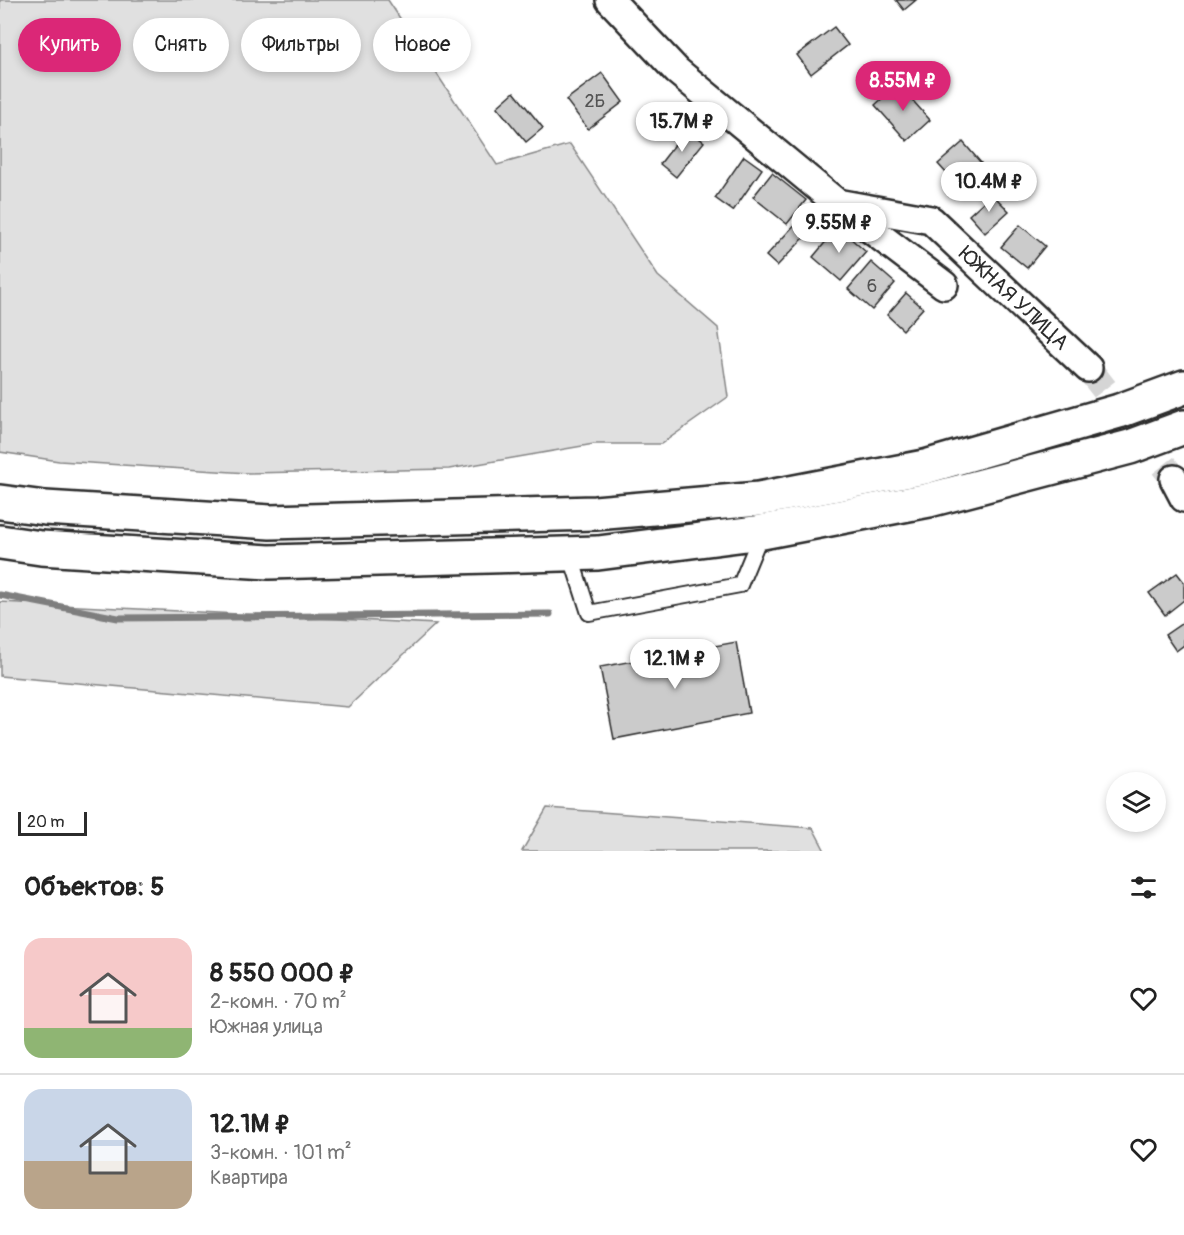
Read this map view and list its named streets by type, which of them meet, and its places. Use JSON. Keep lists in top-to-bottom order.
{
  "streets": {
    "street": ["ЮЖНАЯ УЛИЦА"]
  },
  "house_numbers": ["2Б", "6"],
  "scale_bar": "20 m",
  "page": {
    "chip": [
      "Купить",
      "Снять",
      "Фильтры",
      "Новое"
    ],
    "price": [
      "8.55M ₽",
      "15.7M ₽",
      "10.4M ₽",
      "9.55M ₽",
      "12.1M ₽"
    ],
    "scale": "20 m",
    "heading": "Объектов: 5",
    "list": [
      {
        "name": "8 550 000 ₽",
        "note": "2-комн. · 70 m² · Южная улица"
      },
      {
        "name": "12.1M ₽",
        "note": "3-комн. · 101 m² · Квартира"
      }
    ]
  }
}
